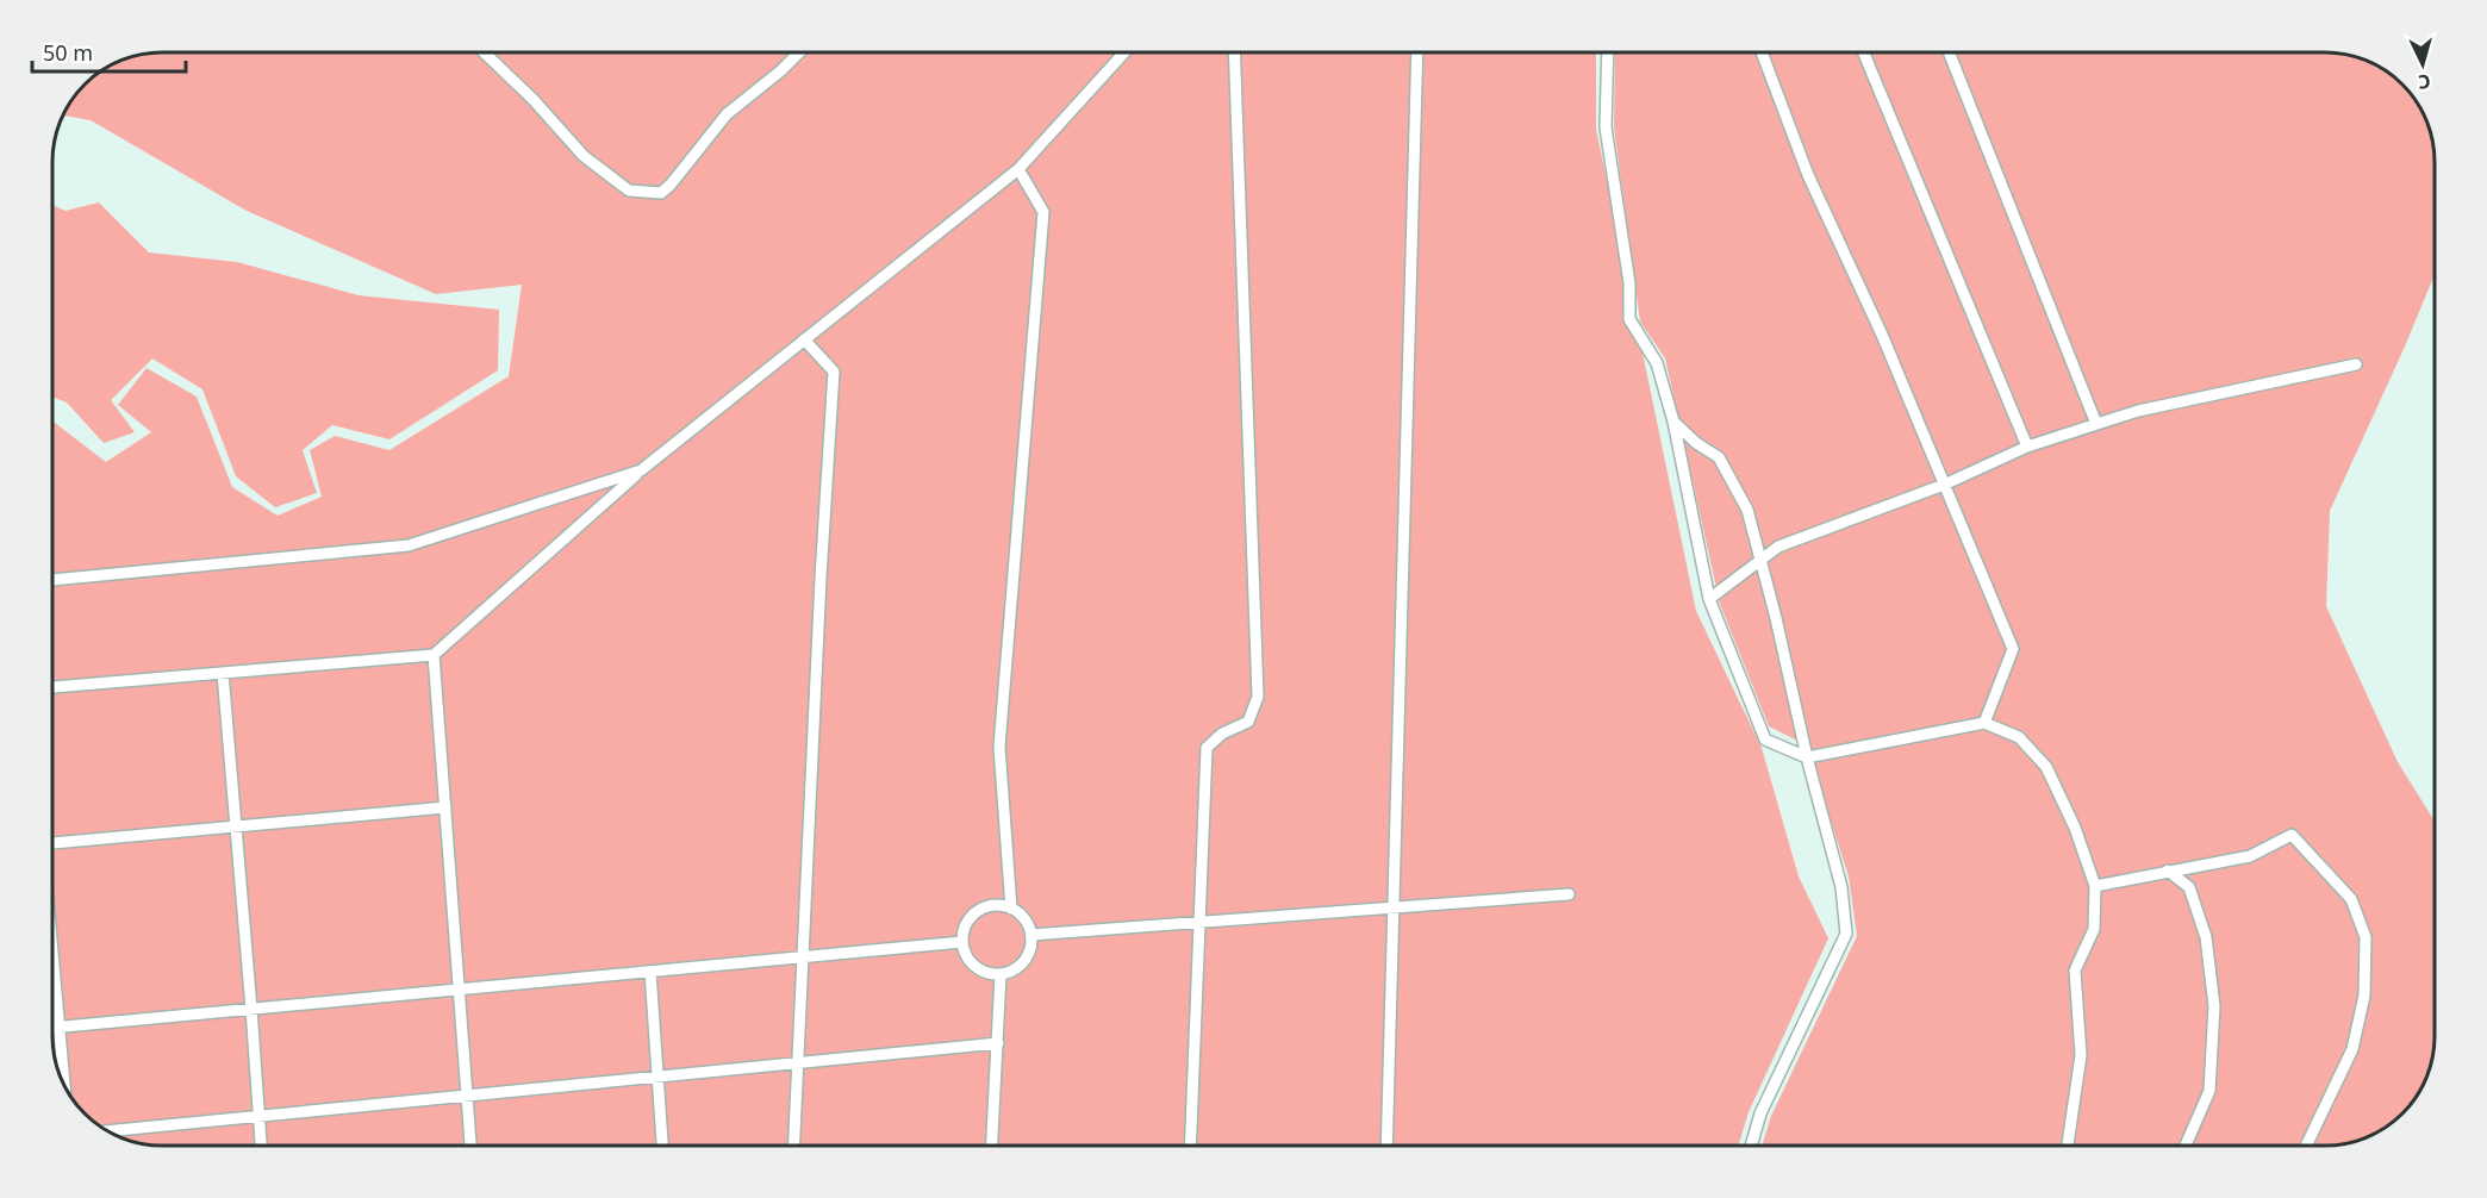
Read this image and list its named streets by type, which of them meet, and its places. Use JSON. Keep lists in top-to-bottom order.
{
  "scale_bar": "50 m",
  "north": "bottom"
}
